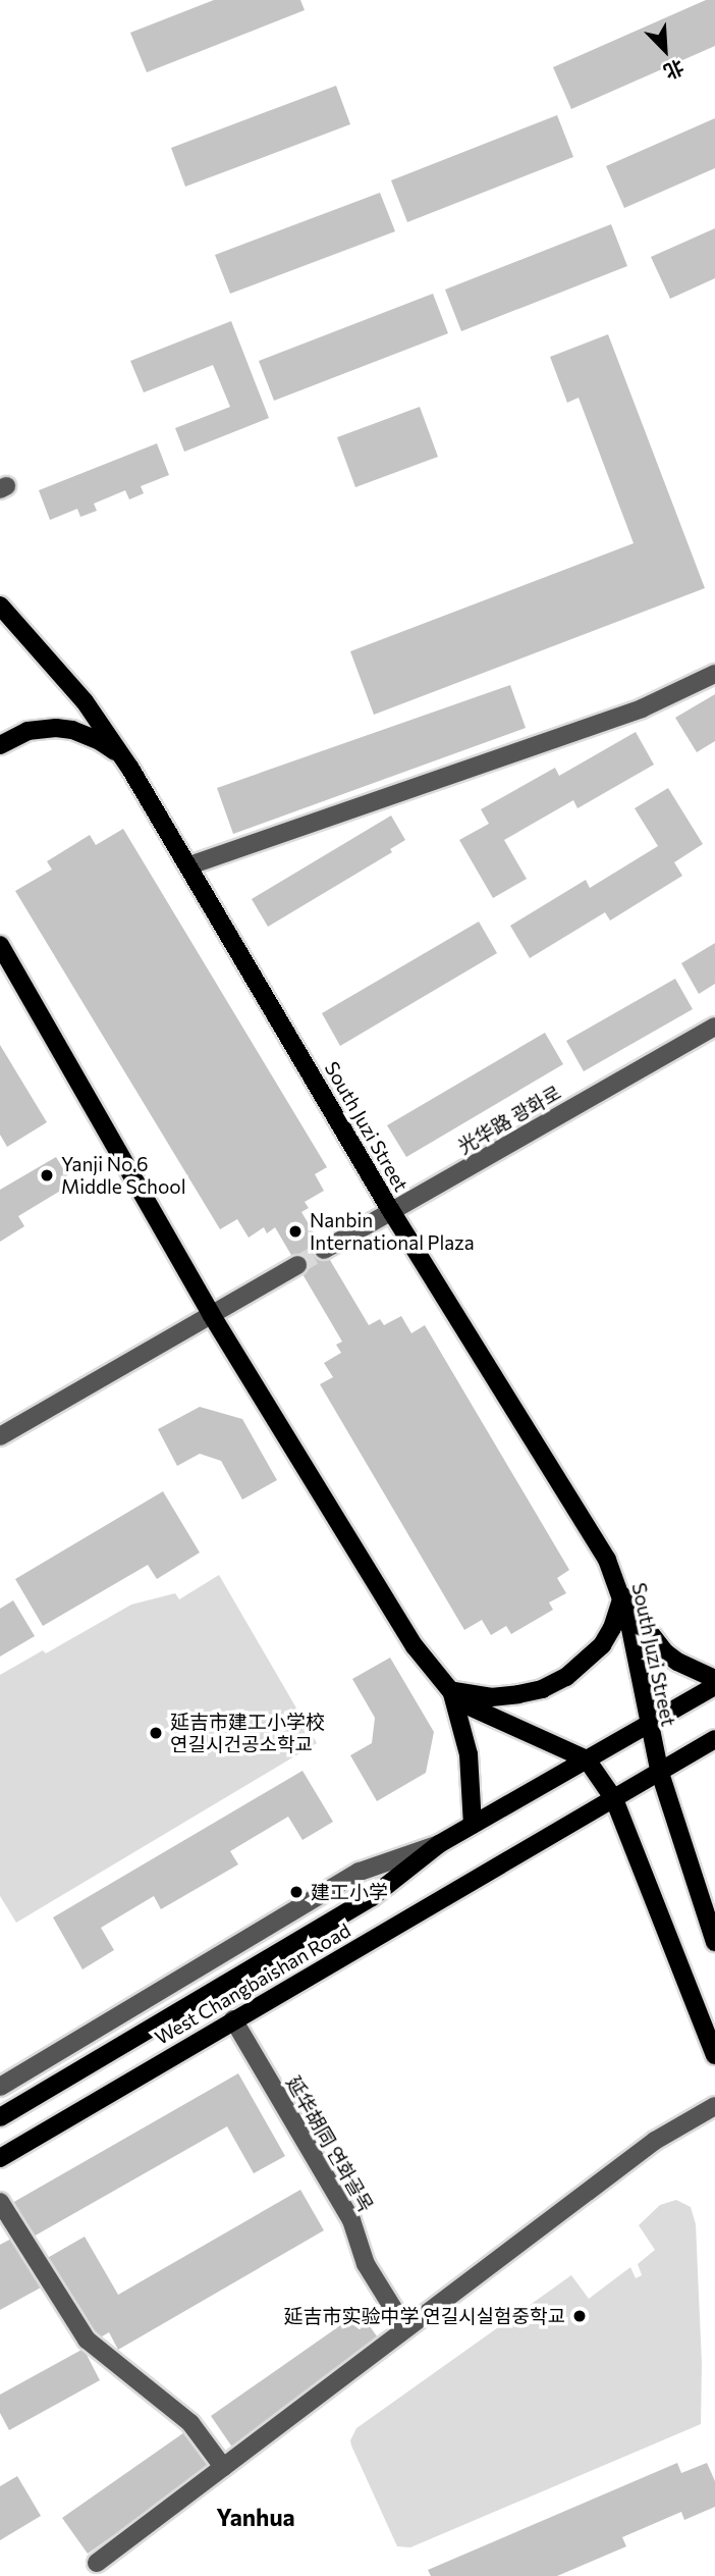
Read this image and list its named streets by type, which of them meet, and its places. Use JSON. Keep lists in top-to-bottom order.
{
  "streets": {
    "main road": ["South Juzi Street", "West Changbaishan Road"],
    "street": ["光华路 광화로", "延华胡同 연화골목"]
  },
  "crossings": [
    ["光华路 광화로", "South Juzi Street"],
    ["South Juzi Street", "West Changbaishan Road"],
    ["West Changbaishan Road", "延华胡同 연화골목"]
  ],
  "districts": ["Yanhua"],
  "places": [
    "Yanji No.6 Middle School",
    "Nanbin International Plaza",
    "延吉市建工小学校 연길시건공소학교",
    "建工小学",
    "延吉市实验中学 연길시실험중학교"
  ],
  "north": "bottom right"
}
